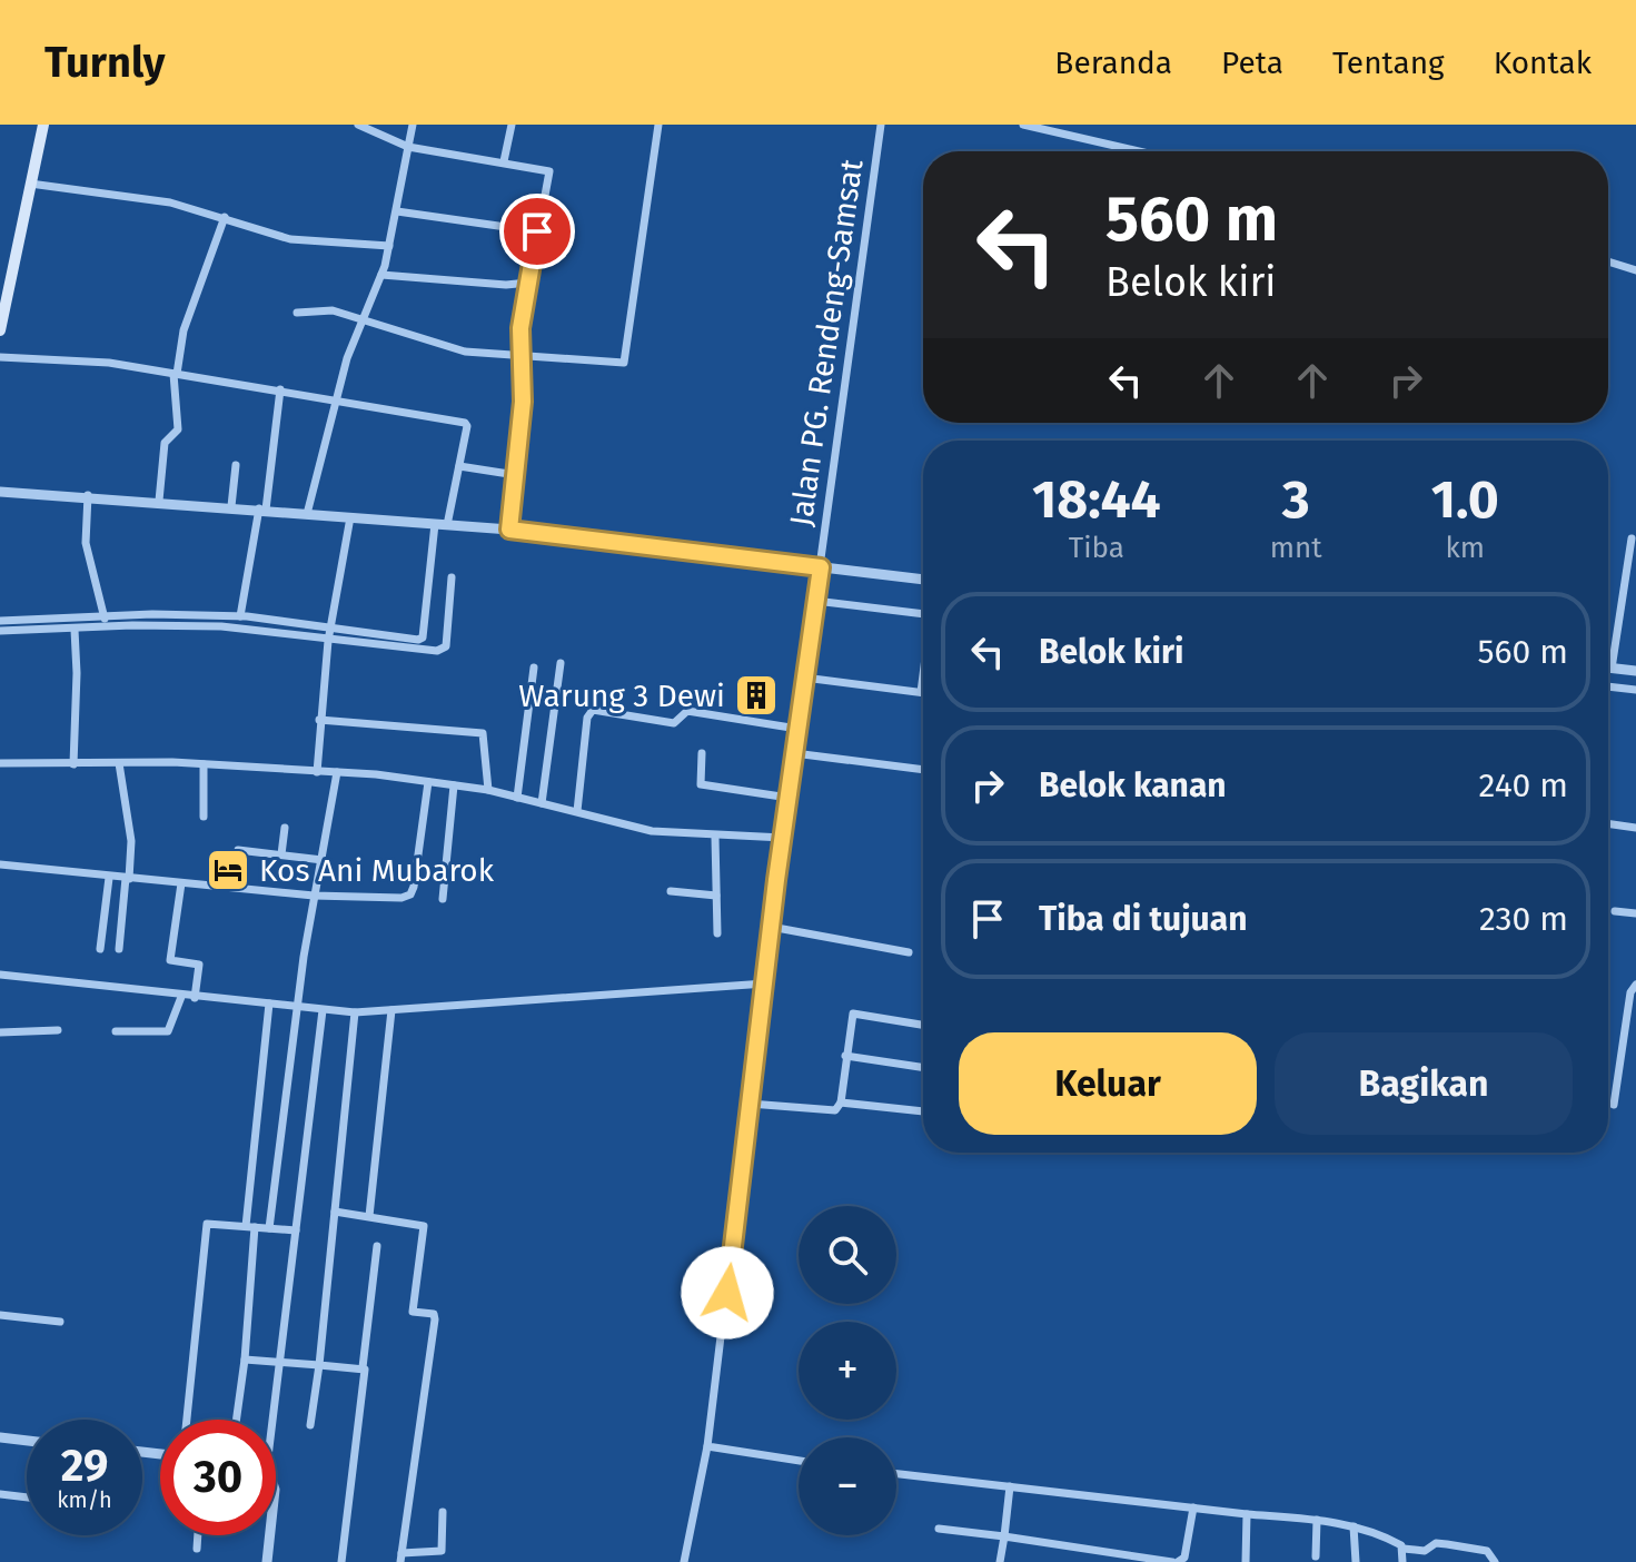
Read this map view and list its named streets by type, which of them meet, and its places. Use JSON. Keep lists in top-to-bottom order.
{
  "streets": {
    "street": ["Jalan PG. Rendeng-Samsat"]
  },
  "places": {
    "building": ["Warung 3 Dewi"],
    "hotel": ["Kos Ani Mubarok"]
  },
  "page": {
    "header": "Turnly",
    "nav": [
      "Beranda",
      "Peta",
      "Tentang",
      "Kontak"
    ],
    "turn": ["560 m", "Belok kiri"],
    "eta": [
      "18:44",
      "Tiba",
      "3",
      "mnt",
      "1.0",
      "km"
    ],
    "list": [
      {
        "name": "Belok kiri",
        "value": "560 m"
      },
      {
        "name": "Belok kanan",
        "value": "240 m"
      },
      {
        "name": "Tiba di tujuan",
        "value": "230 m"
      }
    ],
    "buttons": ["Keluar", "Bagikan"],
    "map_buttons": ["+", "−"],
    "speed": "29 km/h",
    "limit": "30"
  }
}
